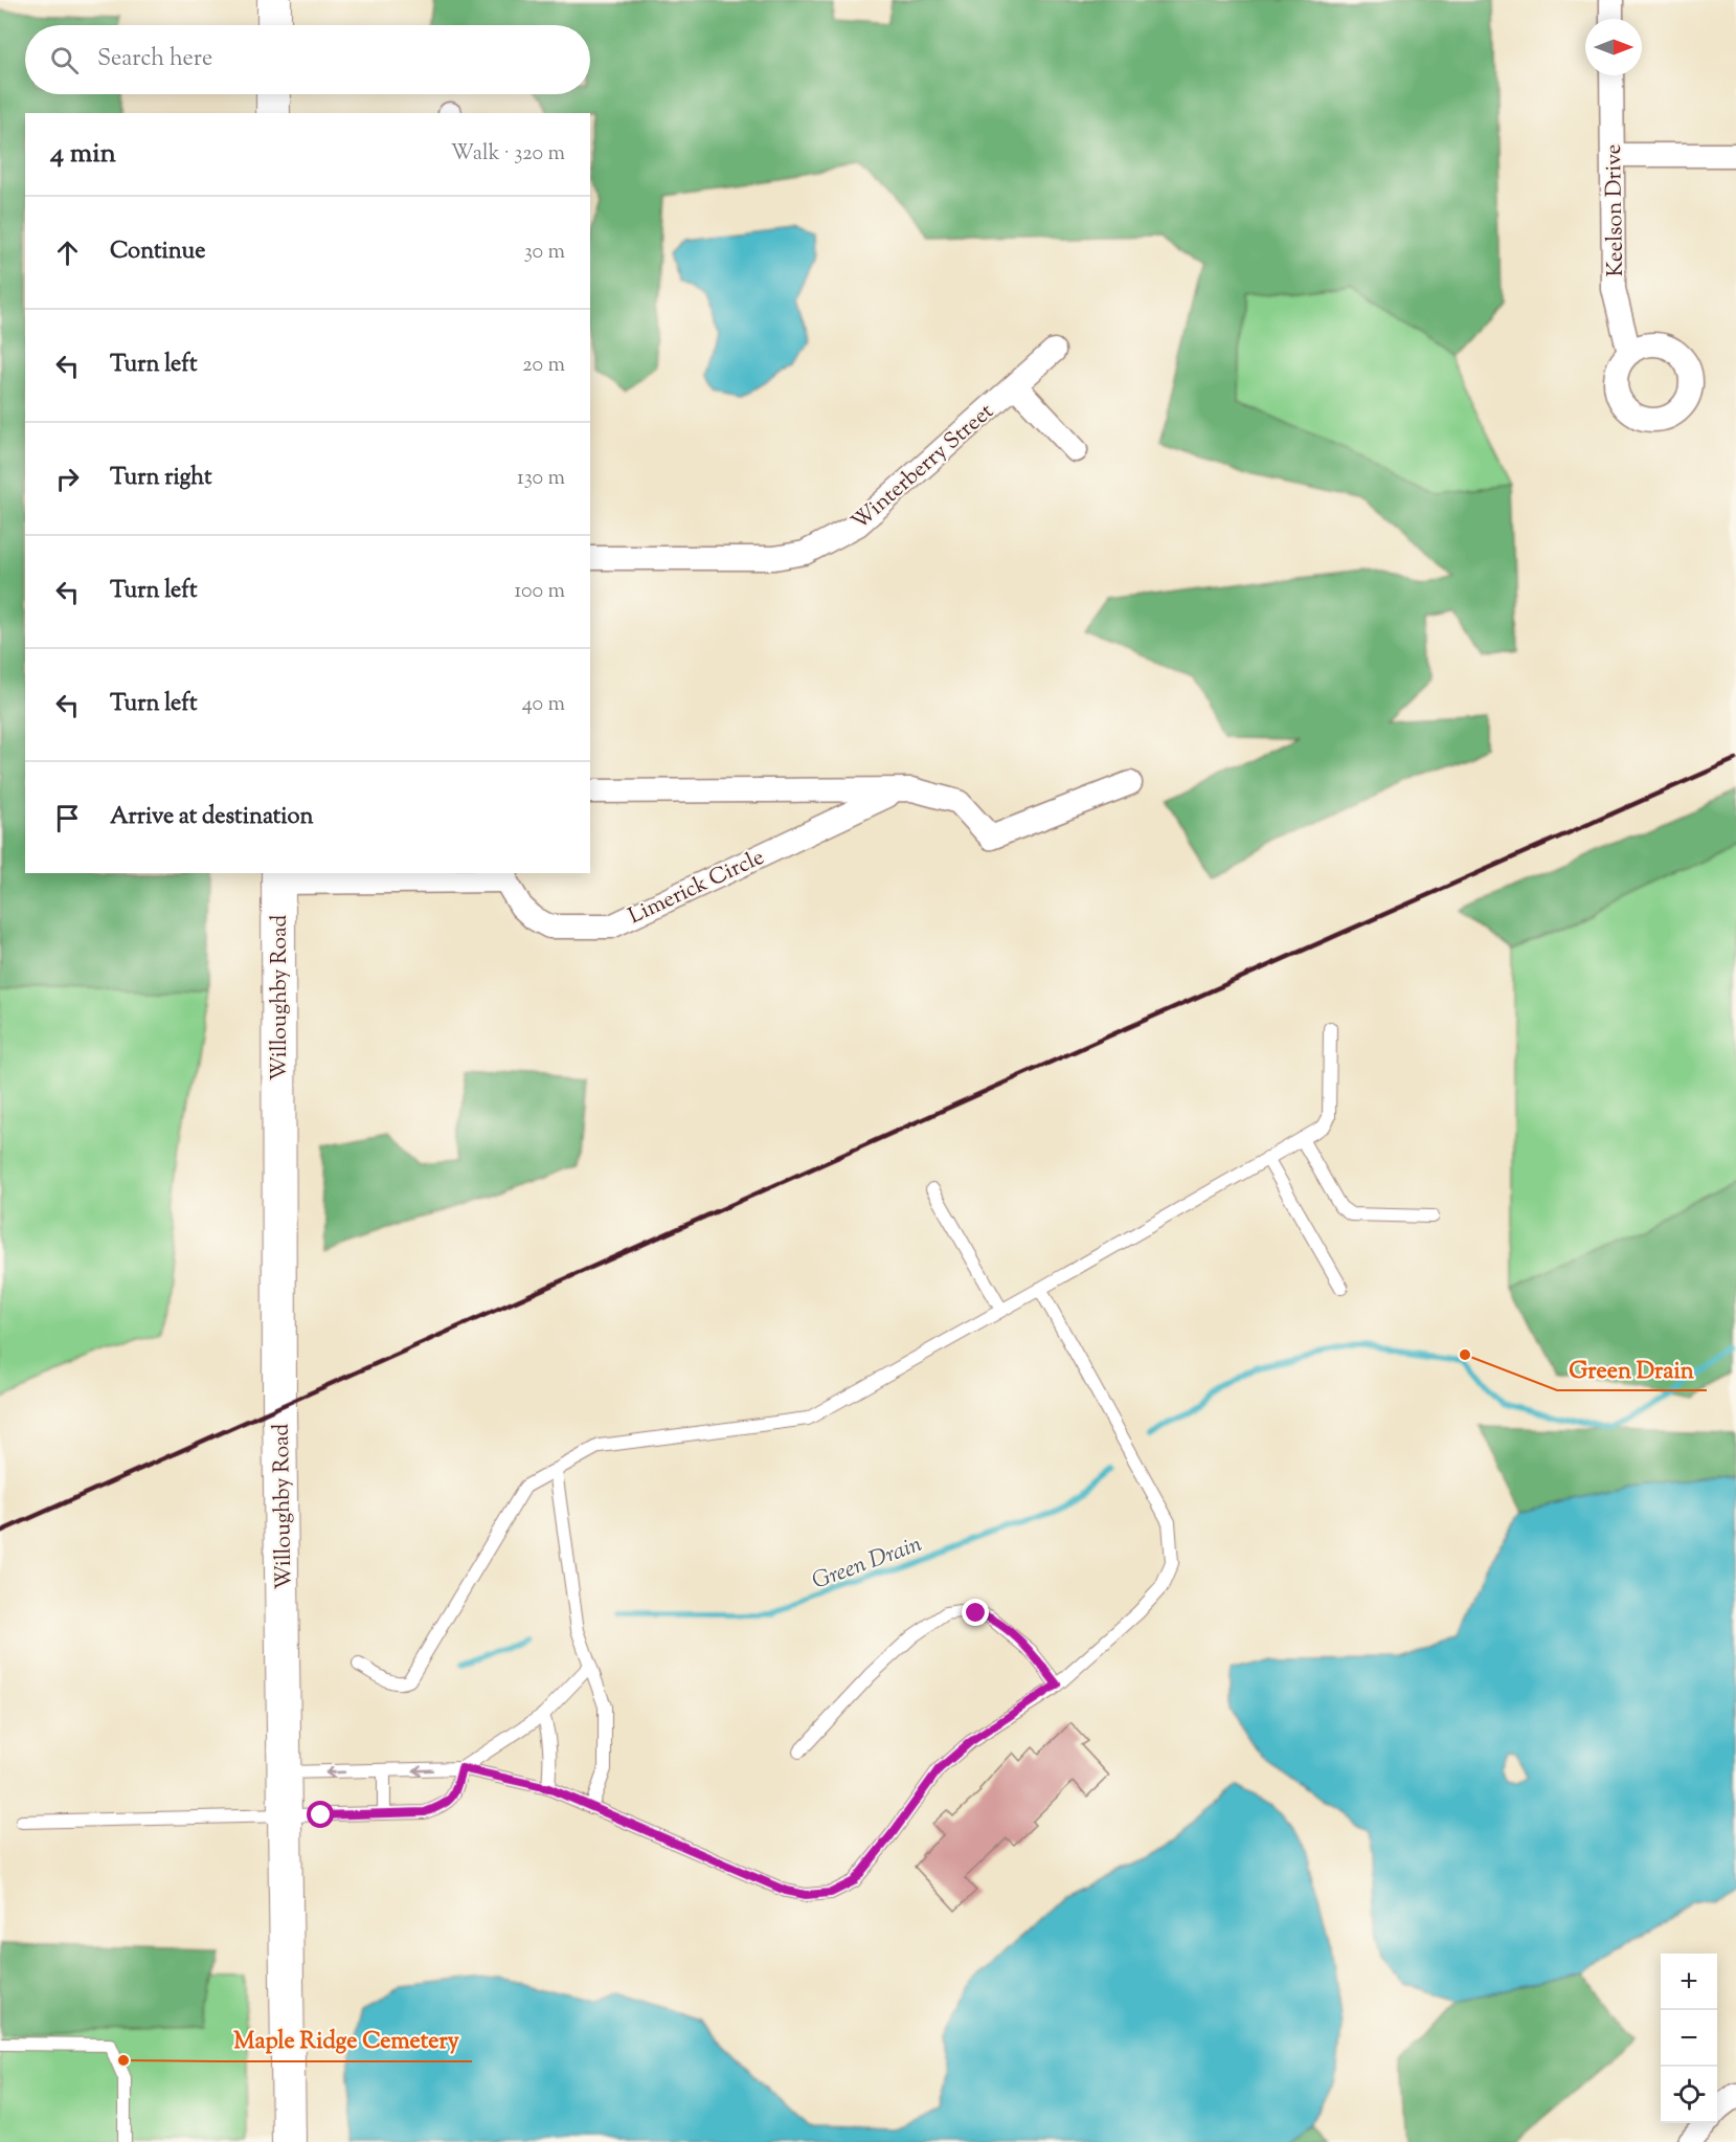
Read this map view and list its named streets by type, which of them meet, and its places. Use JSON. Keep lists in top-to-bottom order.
{
  "streets": {
    "street": [
      "Keelson Drive",
      "Winterberry Street",
      "Limerick Circle",
      "Willoughby Road"
    ]
  },
  "crossings": [
    ["Limerick Circle", "Willoughby Road"]
  ],
  "water": ["Green Drain"],
  "places": ["Green Drain", "Maple Ridge Cemetery"],
  "north": "right",
  "page": {
    "search": "Search here",
    "heading": ["4 min", "Walk · 320 m"],
    "list": [
      ["Continue", "30 m"],
      ["Turn left", "20 m"],
      ["Turn right", "130 m"],
      ["Turn left", "100 m"],
      ["Turn left", "40 m"],
      "Arrive at destination"
    ],
    "map_buttons": ["+", "−"]
  }
}
